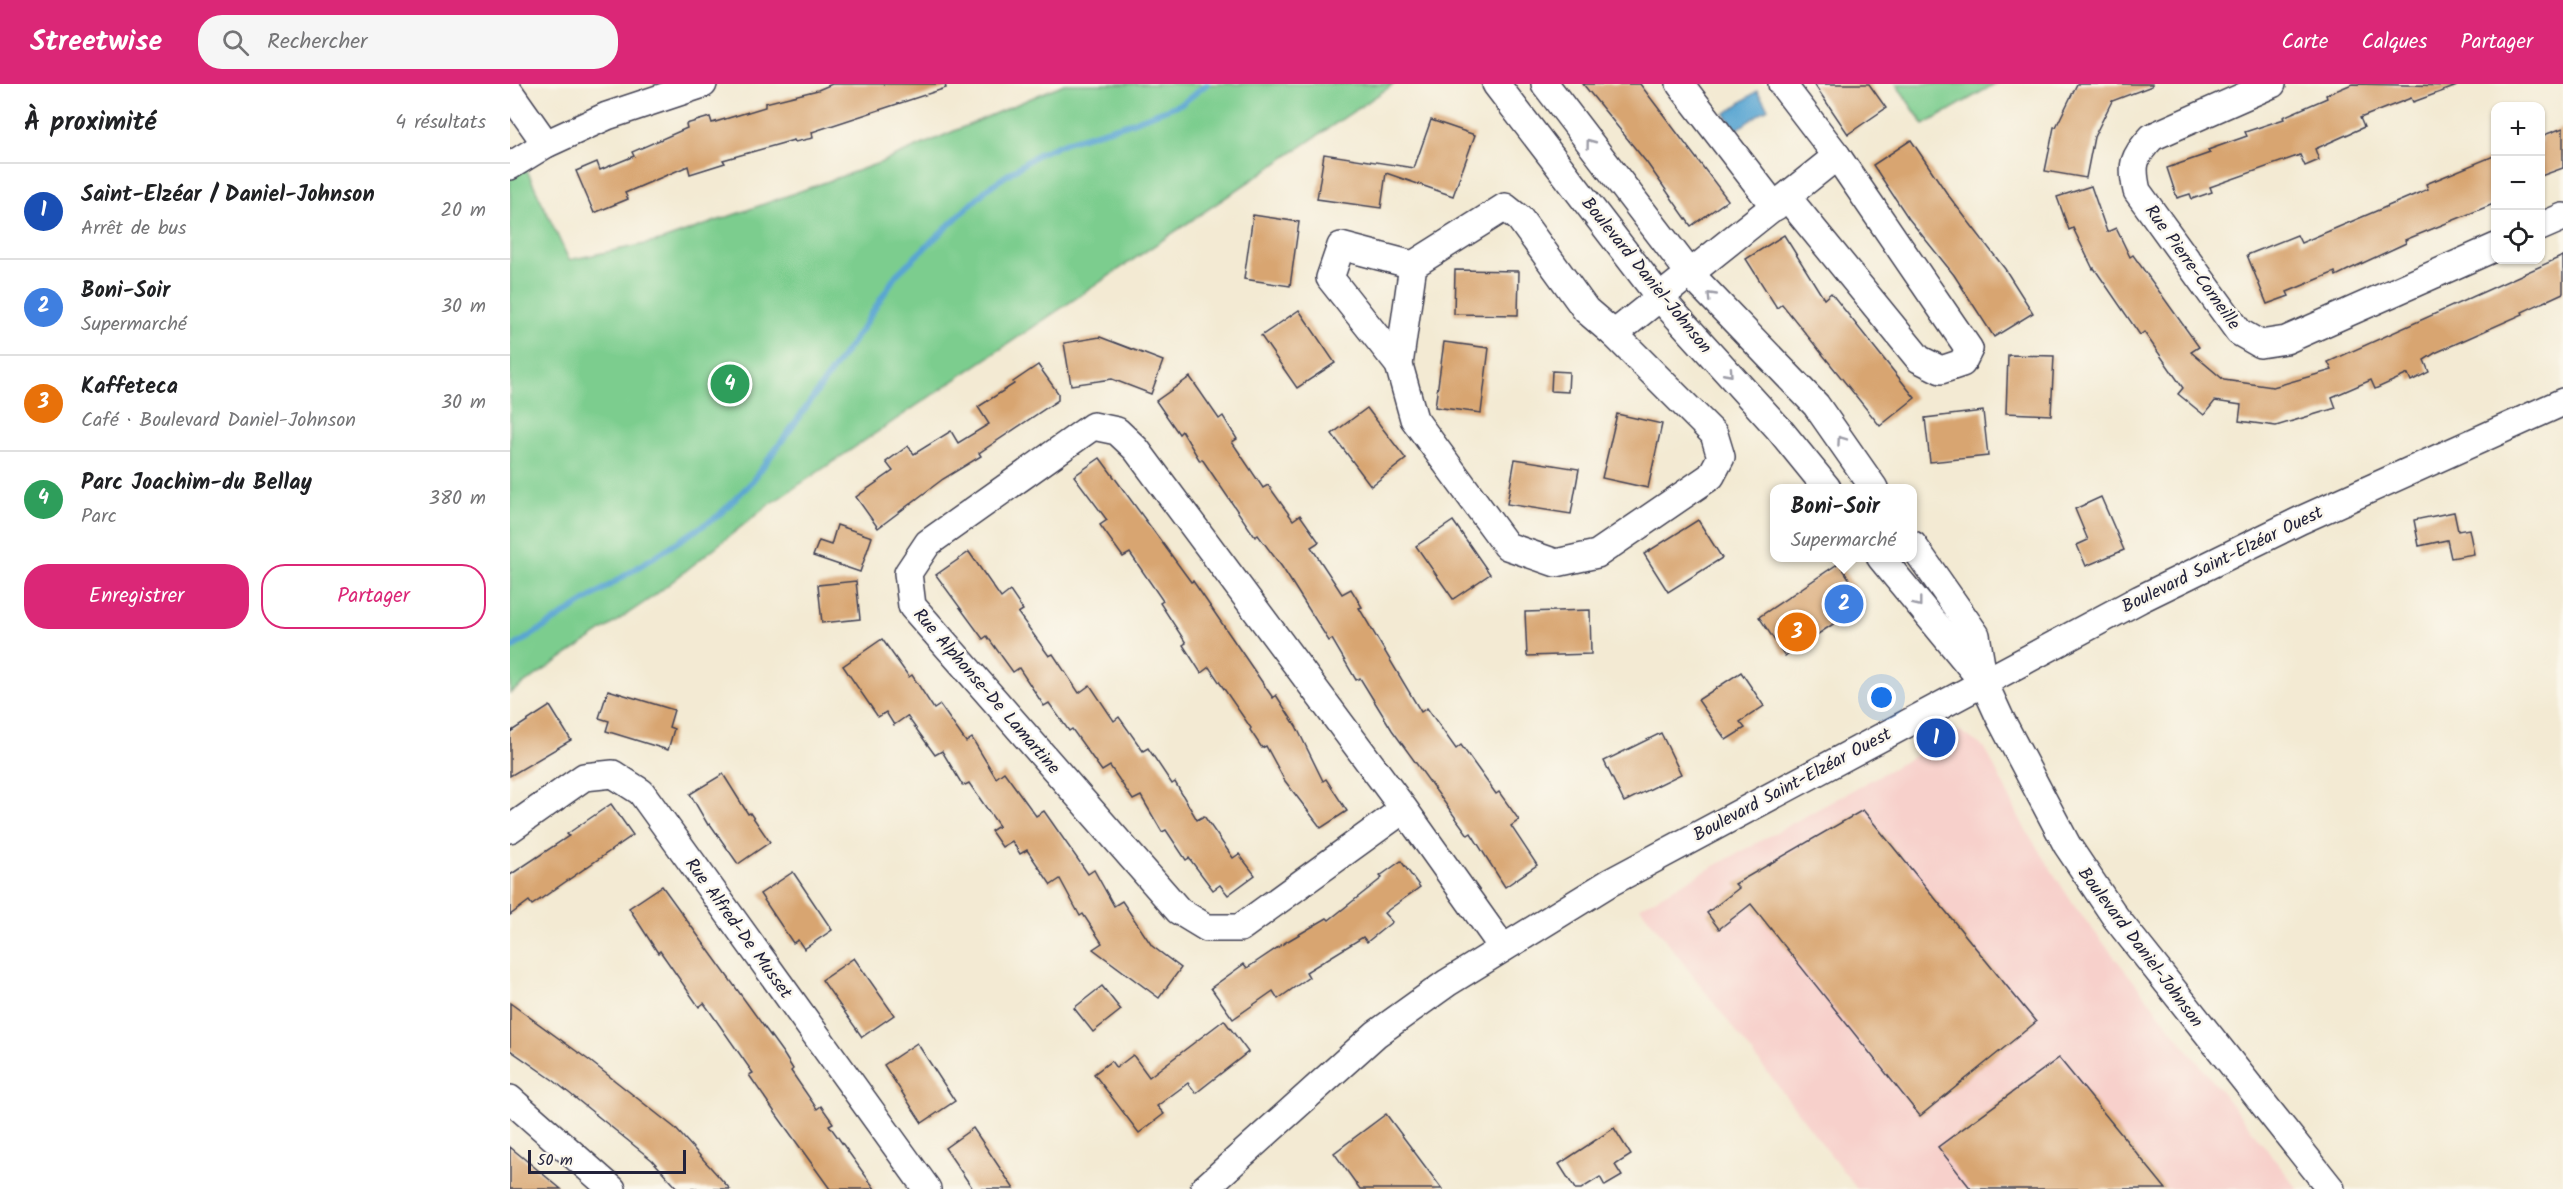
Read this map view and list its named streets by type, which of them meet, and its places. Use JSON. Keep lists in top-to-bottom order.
{
  "streets": {
    "street": [
      "Rue Pierre-Corneille",
      "Boulevard Daniel-Johnson",
      "Boulevard Saint-Elzéar Ouest",
      "Rue Alphonse-De Lamartine",
      "Rue Alfred-De Musset"
    ]
  },
  "crossings": [
    ["Boulevard Daniel-Johnson", "Boulevard Saint-Elzéar Ouest"],
    ["Boulevard Saint-Elzéar Ouest", "Rue Alphonse-De Lamartine"]
  ],
  "scale_bar": "50 m",
  "page": {
    "header": "Streetwise",
    "search": "Rechercher",
    "nav": ["Carte", "Calques", "Partager"],
    "heading": ["À proximité", "4 résultats"],
    "map_buttons": ["+", "−"],
    "list": [
      {
        "mark": "1",
        "name": "Saint-Elzéar / Daniel-Johnson",
        "note": "Arrêt de bus",
        "value": "20 m"
      },
      {
        "mark": "2",
        "name": "Boni-Soir",
        "note": "Supermarché",
        "value": "30 m"
      },
      {
        "mark": "3",
        "name": "Kaffeteca",
        "note": "Café · Boulevard Daniel-Johnson",
        "value": "30 m"
      },
      {
        "mark": "4",
        "name": "Parc Joachim-du Bellay",
        "note": "Parc",
        "value": "380 m"
      }
    ],
    "pins": [
      "4",
      "2",
      "3",
      "1"
    ],
    "popup": ["Boni-Soir", "Supermarché"],
    "buttons": ["Enregistrer", "Partager"],
    "scale": "50 m"
  }
}
